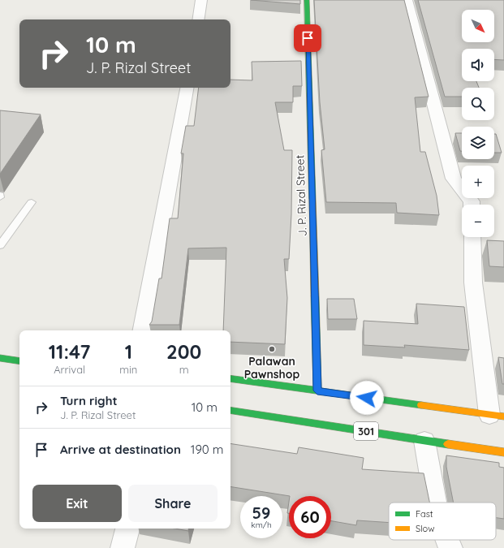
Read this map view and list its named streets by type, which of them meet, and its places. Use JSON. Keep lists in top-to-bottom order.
{
  "streets": {
    "street": ["J. P. Rizal Street", "301"]
  },
  "places": ["Palawan Pawnshop"],
  "legend": ["Fast", "Slow"],
  "north": "bottom right",
  "page": {
    "map_buttons": ["+", "−"],
    "turn": ["10 m", "J. P. Rizal Street"],
    "eta": [
      "11:47",
      "Arrival",
      "1",
      "min",
      "200",
      "m"
    ],
    "list": [
      {
        "name": "Turn right",
        "note": "J. P. Rizal Street",
        "value": "10 m"
      },
      {
        "name": "Arrive at destination",
        "value": "190 m"
      }
    ],
    "buttons": ["Exit", "Share"],
    "speed": "59 km/h",
    "limit": "60"
  }
}
